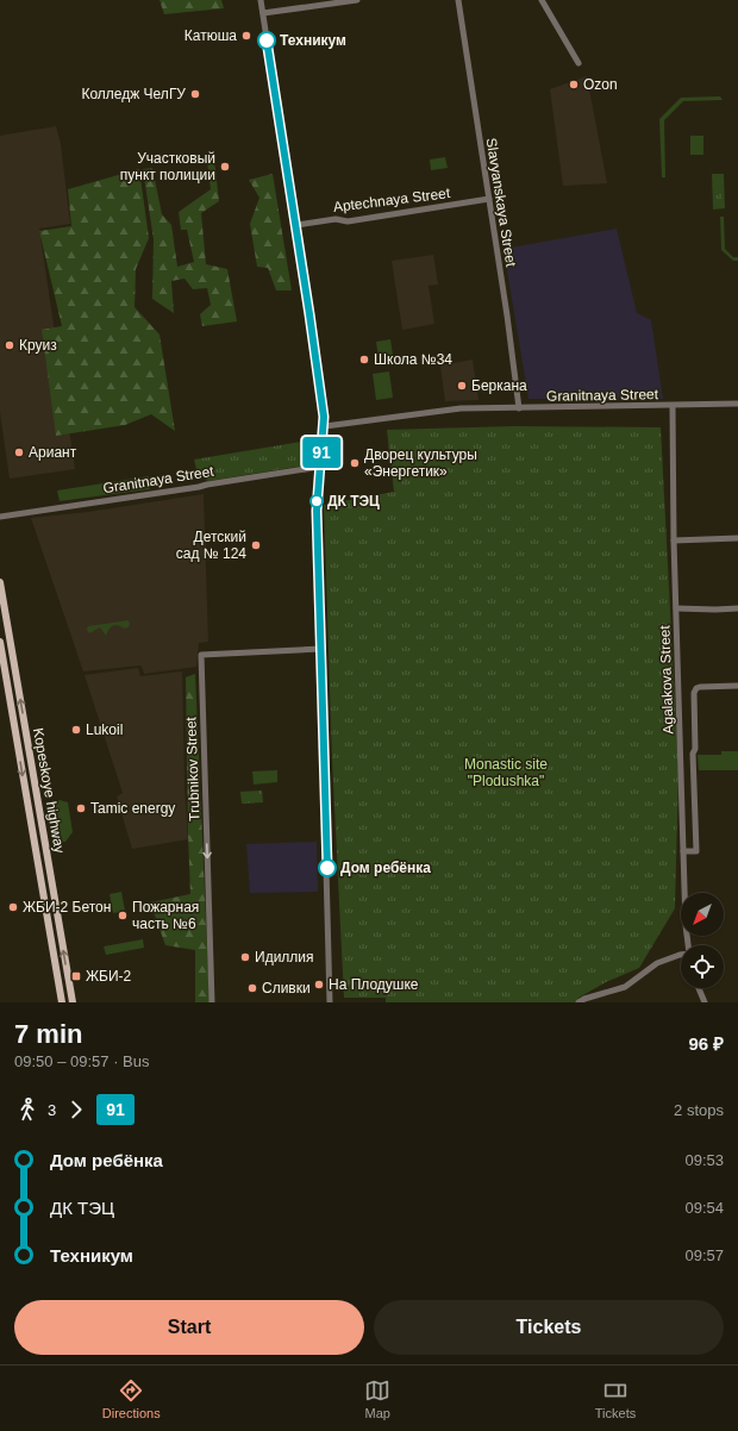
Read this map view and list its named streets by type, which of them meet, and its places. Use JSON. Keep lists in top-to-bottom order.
{
  "streets": {
    "main road": ["Kopeskoye highway"],
    "street": [
      "Aptechnaya Street",
      "Slavyanskaya Street",
      "Granitnaya Street",
      "Agalakova Street",
      "Trubnikov Street"
    ]
  },
  "crossings": [
    ["Aptechnaya Street", "Slavyanskaya Street"],
    ["Slavyanskaya Street", "Granitnaya Street"],
    ["Granitnaya Street", "Agalakova Street"]
  ],
  "parks": ["Monastic site \"Plodushka\""],
  "places": {
    "other": [
      "Катюша",
      "Техникум",
      "Ozon",
      "Колледж ЧелГУ",
      "Участковый пункт полиции",
      "Круиз",
      "Школа №34",
      "Беркана",
      "Ариант",
      "Дворец культуры «Энергетик»",
      "ДК ТЭЦ",
      "Детский сад № 124",
      "Lukoil",
      "Tamic energy",
      "Дом ребёнка",
      "ЖБИ-2 Бетон",
      "Пожарная часть №6",
      "Идиллия",
      "На Плодушке",
      "Сливки"
    ],
    "transit": ["ЖБИ-2"]
  },
  "lines": ["bus line 91"],
  "north": "bottom left",
  "page": {
    "on_map": "91",
    "heading": ["7 min", "09:50 – 09:57 · Bus", "96 ₽"],
    "legs": ["3", "91", "2 stops"],
    "list": [
      {
        "name": "Дом ребёнка",
        "value": "09:53"
      },
      {
        "name": "ДК ТЭЦ",
        "value": "09:54"
      },
      {
        "name": "Техникум",
        "value": "09:57"
      }
    ],
    "buttons": ["Start", "Tickets"],
    "tabs": ["Directions", "Map", "Tickets"]
  }
}
